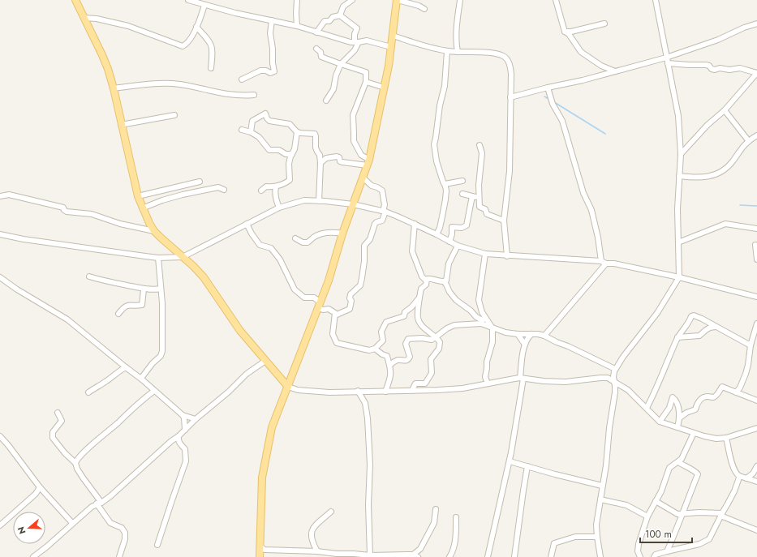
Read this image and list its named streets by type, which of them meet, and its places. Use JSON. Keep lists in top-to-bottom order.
{
  "scale_bar": "100 m",
  "north": "left"
}
